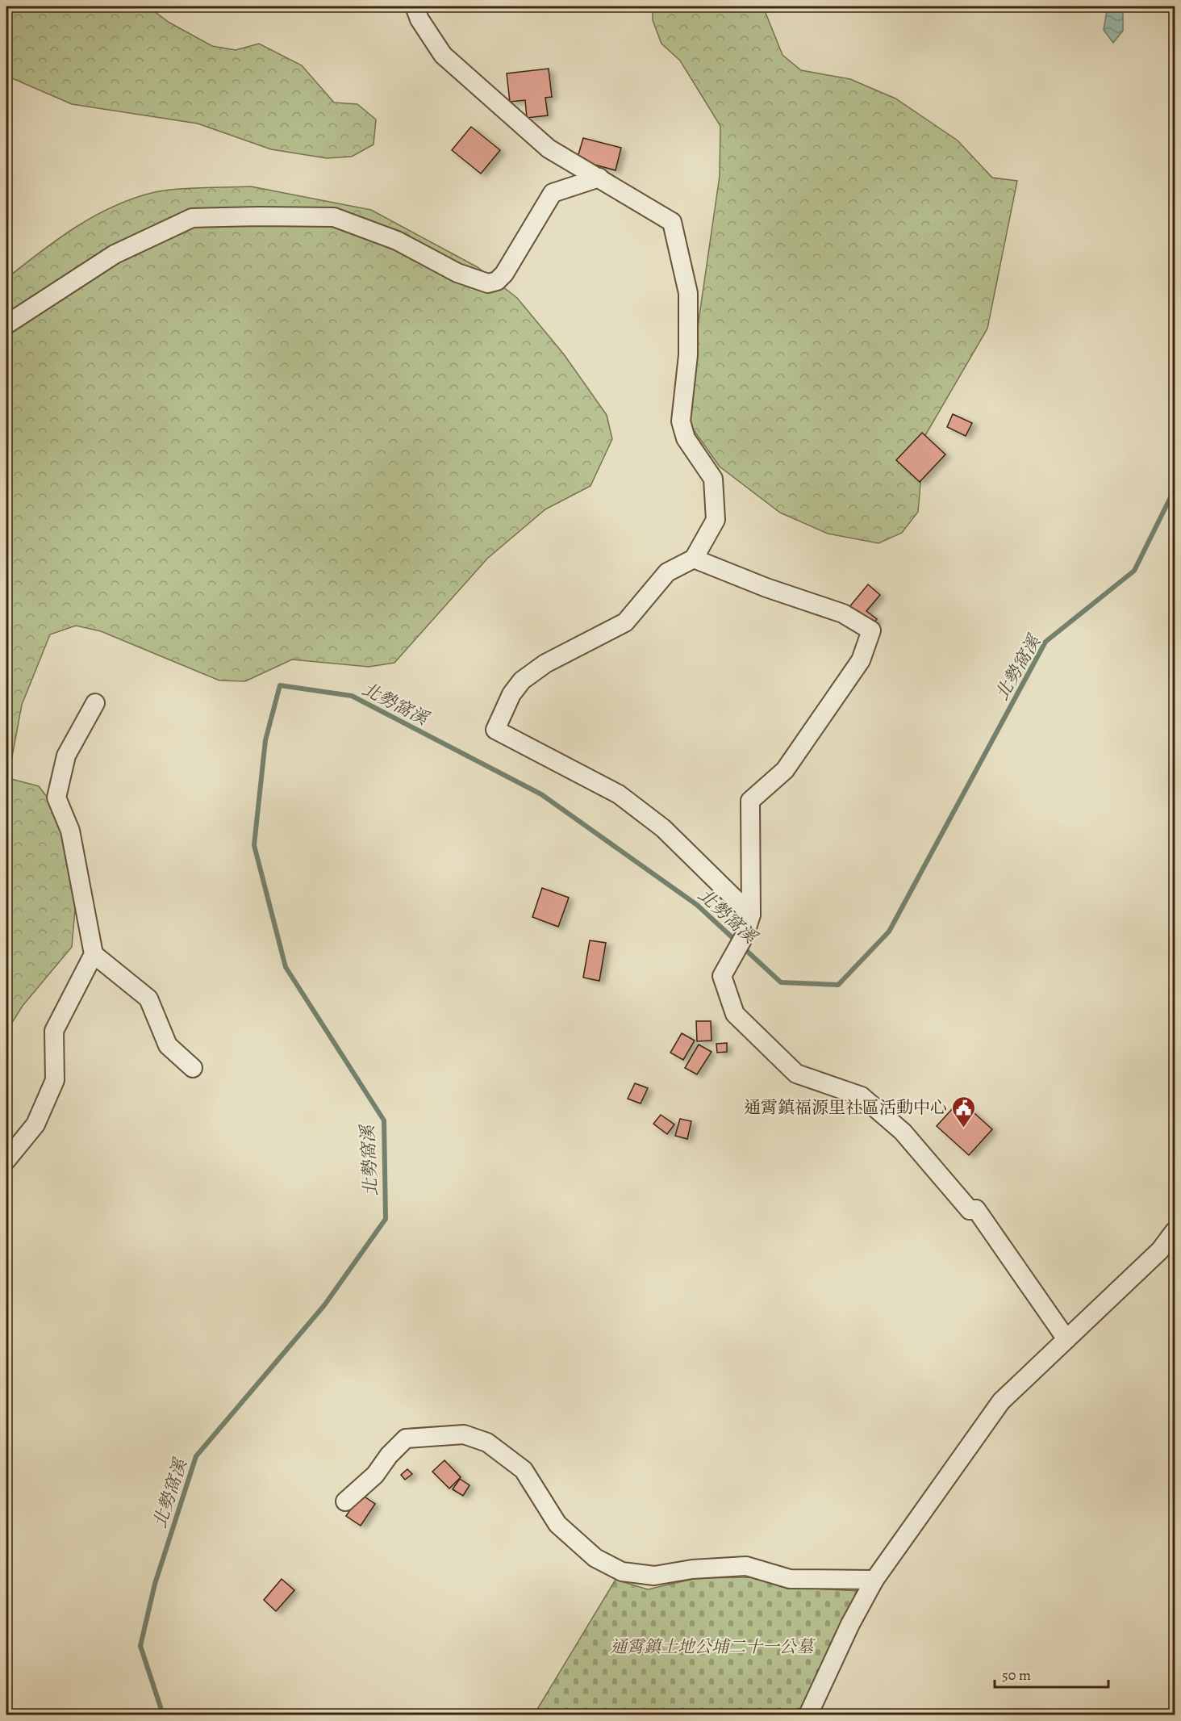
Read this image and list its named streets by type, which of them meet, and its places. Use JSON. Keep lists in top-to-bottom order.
{
  "water": ["北勢窩溪"],
  "parks": ["通霄鎮土地公埔二十一公墓"],
  "places": {
    "public building": ["通霄鎮福源里社區活動中心"]
  },
  "scale_bar": "50 m"
}
